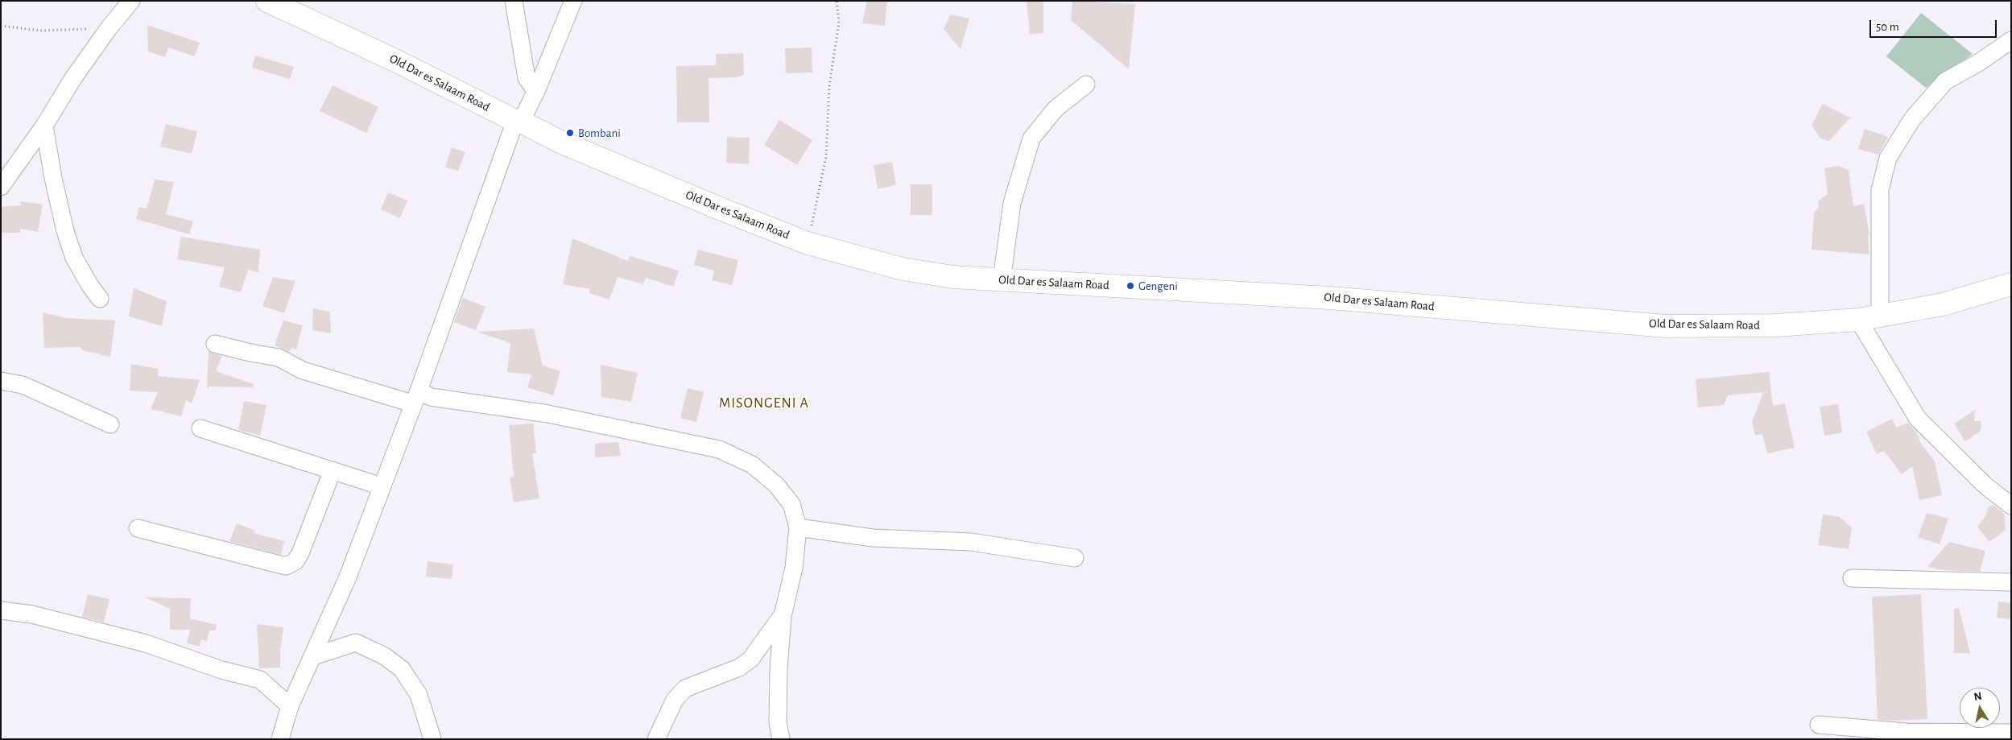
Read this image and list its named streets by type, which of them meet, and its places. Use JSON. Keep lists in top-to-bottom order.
{
  "streets": {
    "street": ["Old Dar es Salaam Road"]
  },
  "districts": ["MISONGENI A"],
  "places": ["Bombani", "Gengeni"],
  "scale_bar": "50 m",
  "north": "top"
}
